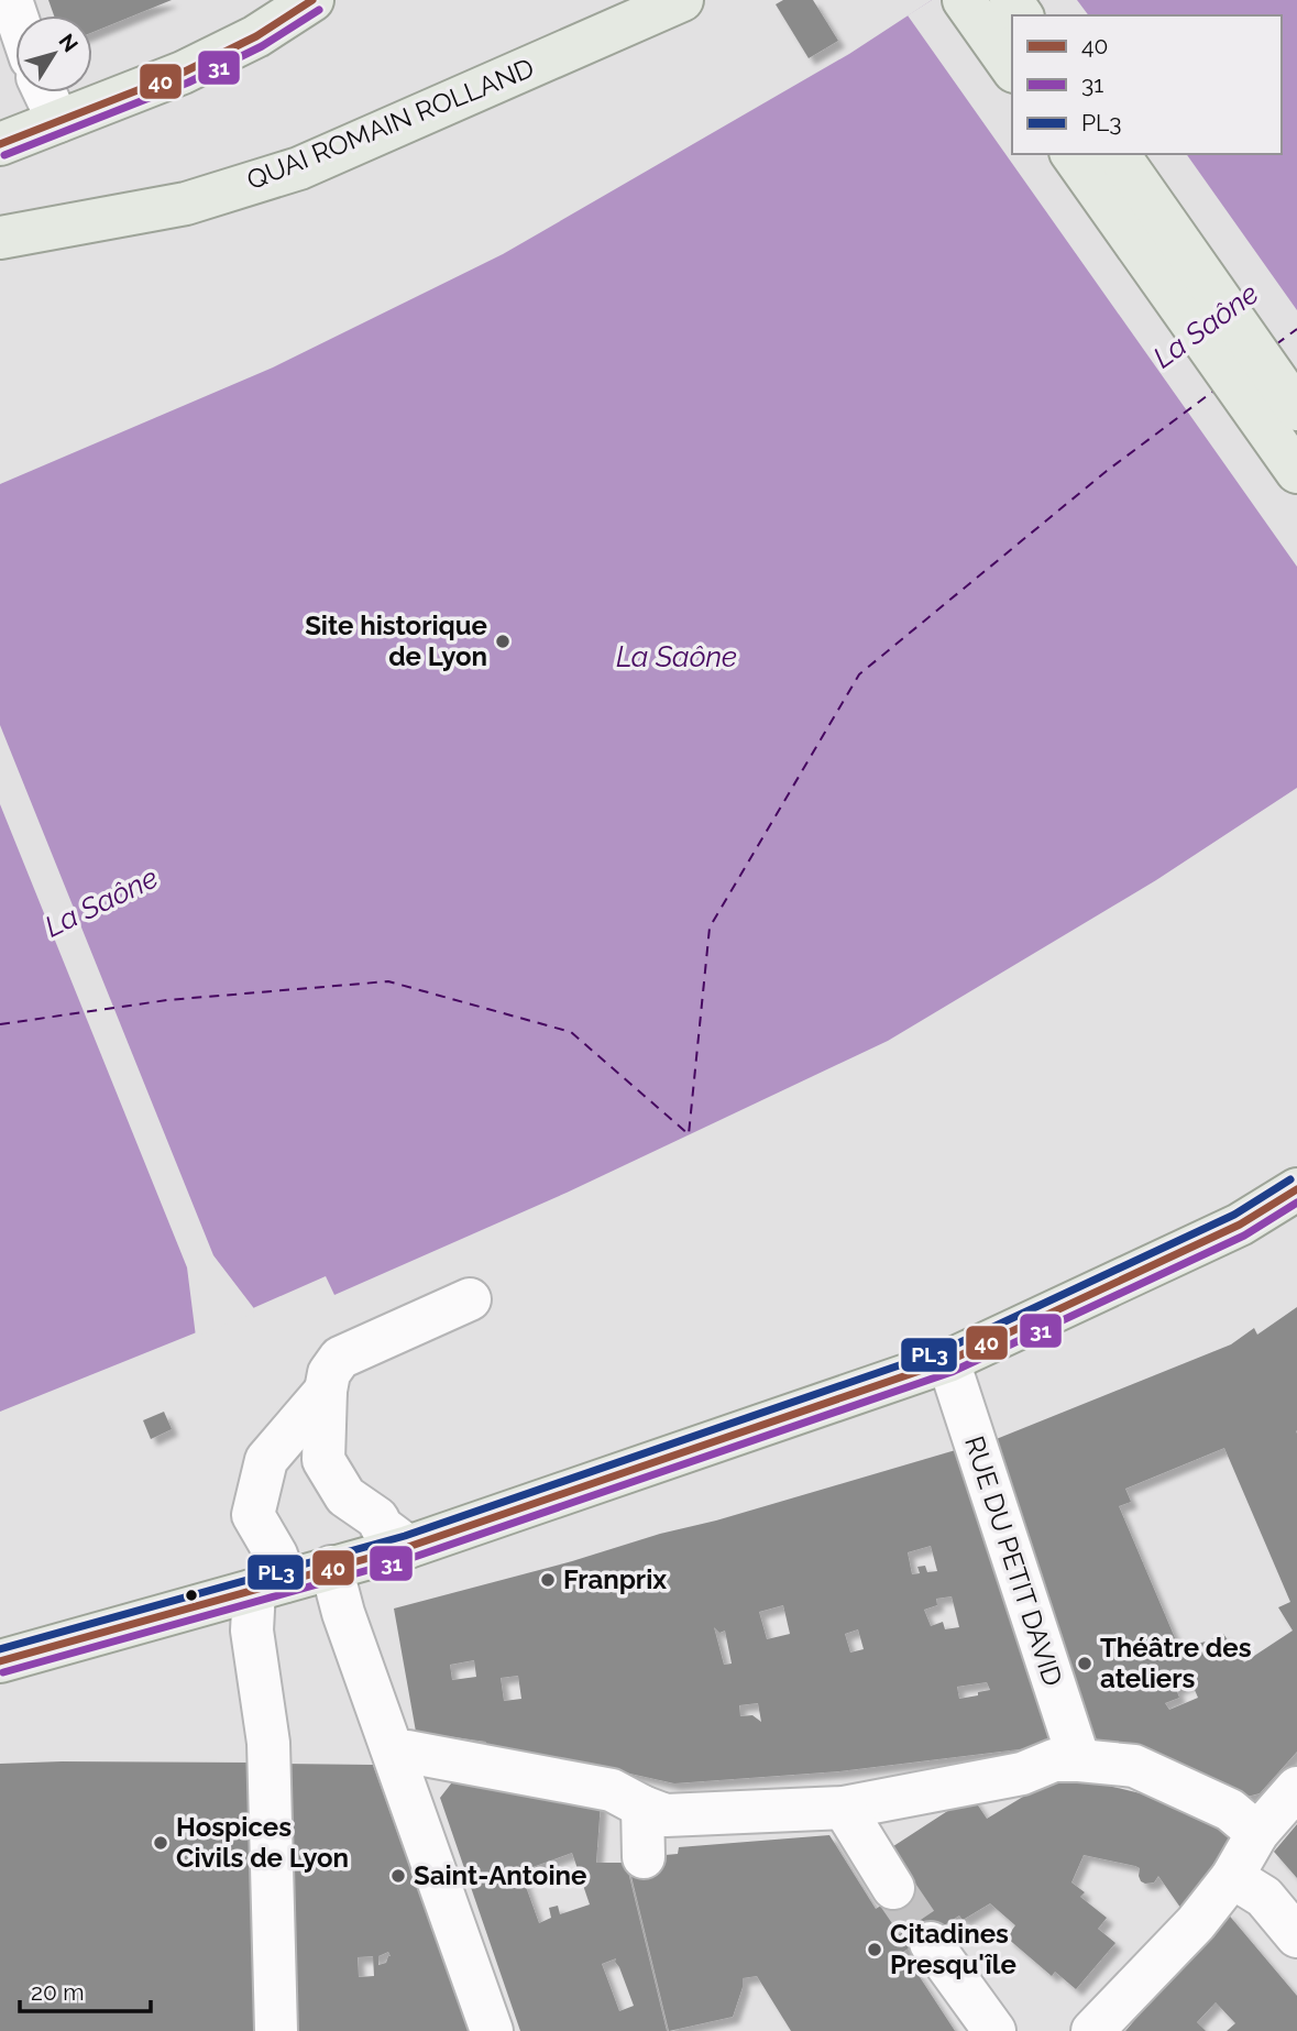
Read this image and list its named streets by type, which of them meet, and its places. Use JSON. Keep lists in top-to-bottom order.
{
  "streets": {
    "main road": ["QUAI ROMAIN ROLLAND"],
    "street": ["RUE DU PETIT DAVID"]
  },
  "water": ["La Saône"],
  "places": [
    "Site historique de Lyon",
    "Franprix",
    "Théâtre des ateliers",
    "Hospices Civils de Lyon",
    "Saint-Antoine",
    "Citadines Presqu'île"
  ],
  "lines": ["transit line 40", "transit line 31", "transit line PL3"],
  "legend": ["40", "31", "PL3"],
  "scale_bar": "20 m",
  "north": "top right"
}
